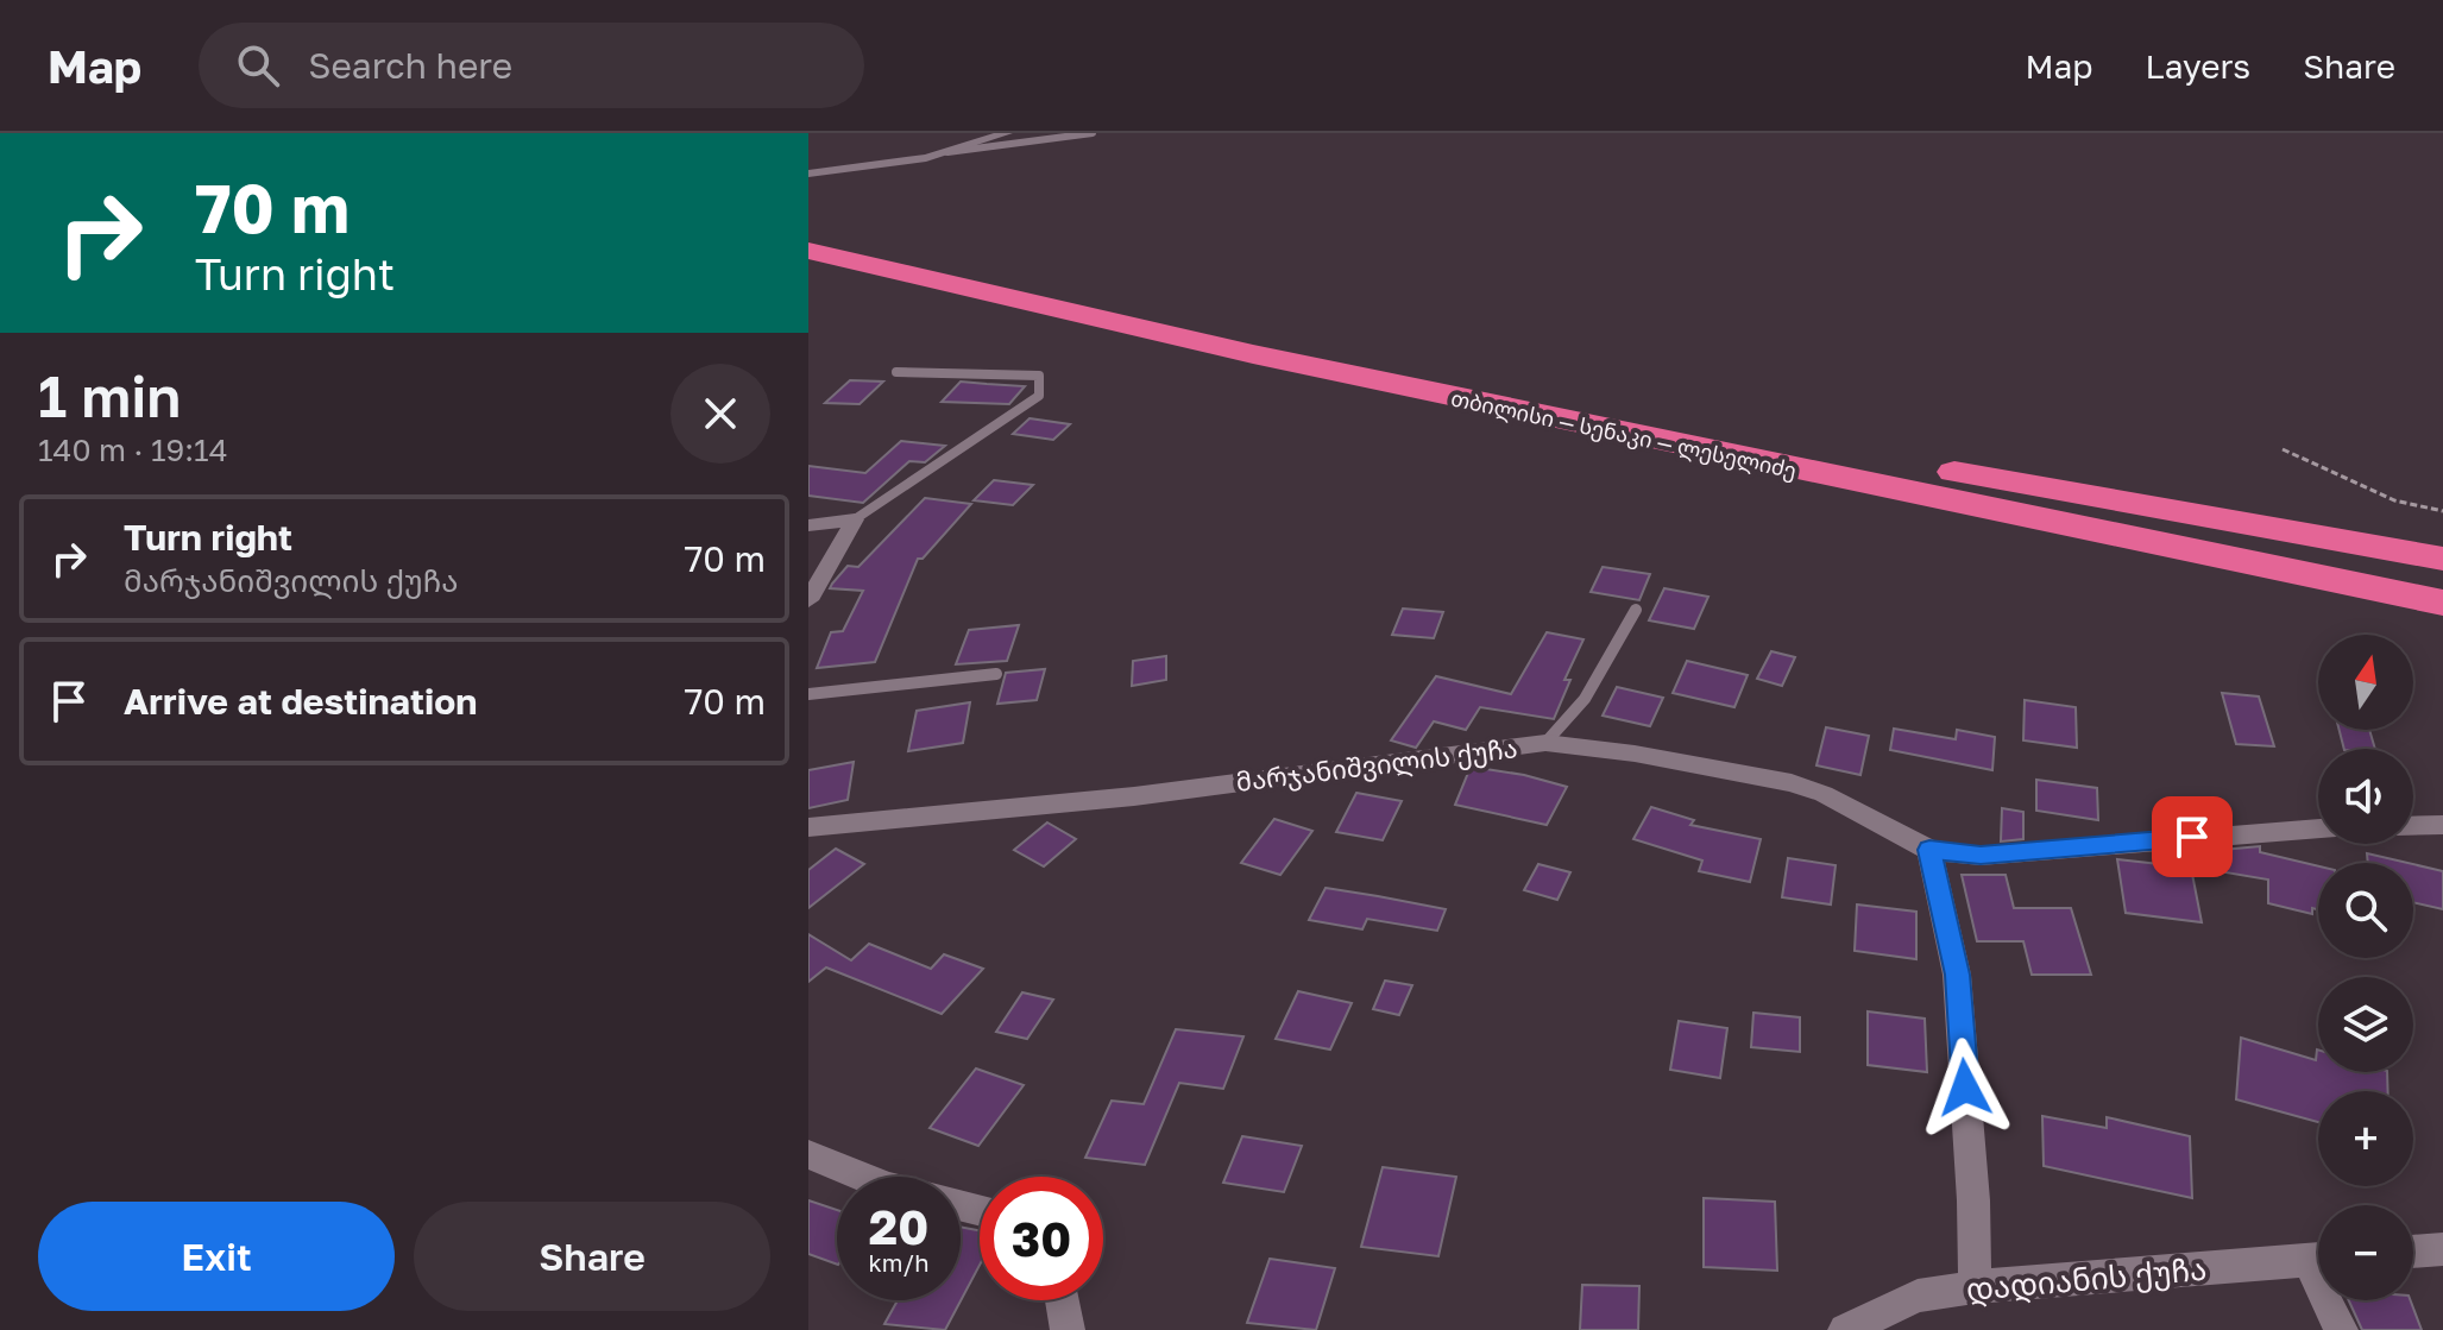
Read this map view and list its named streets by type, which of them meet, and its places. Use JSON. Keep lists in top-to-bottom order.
{
  "streets": {
    "highway": ["თბილისი — სენაკი — ლესელიძე"],
    "street": ["მარჯანიშვილის ქუჩა", "დადიანის ქუჩა"]
  },
  "north": "top",
  "page": {
    "header": "Map",
    "search": "Search here",
    "nav": ["Map", "Layers", "Share"],
    "turn": ["70 m", "Turn right"],
    "heading": ["1 min", "140 m · 19:14"],
    "list": [
      {
        "name": "Turn right",
        "note": "მარჯანიშვილის ქუჩა",
        "value": "70 m"
      },
      {
        "name": "Arrive at destination",
        "value": "70 m"
      }
    ],
    "map_buttons": ["+", "−"],
    "speed": "20 km/h",
    "limit": "30",
    "buttons": ["Exit", "Share"]
  }
}
